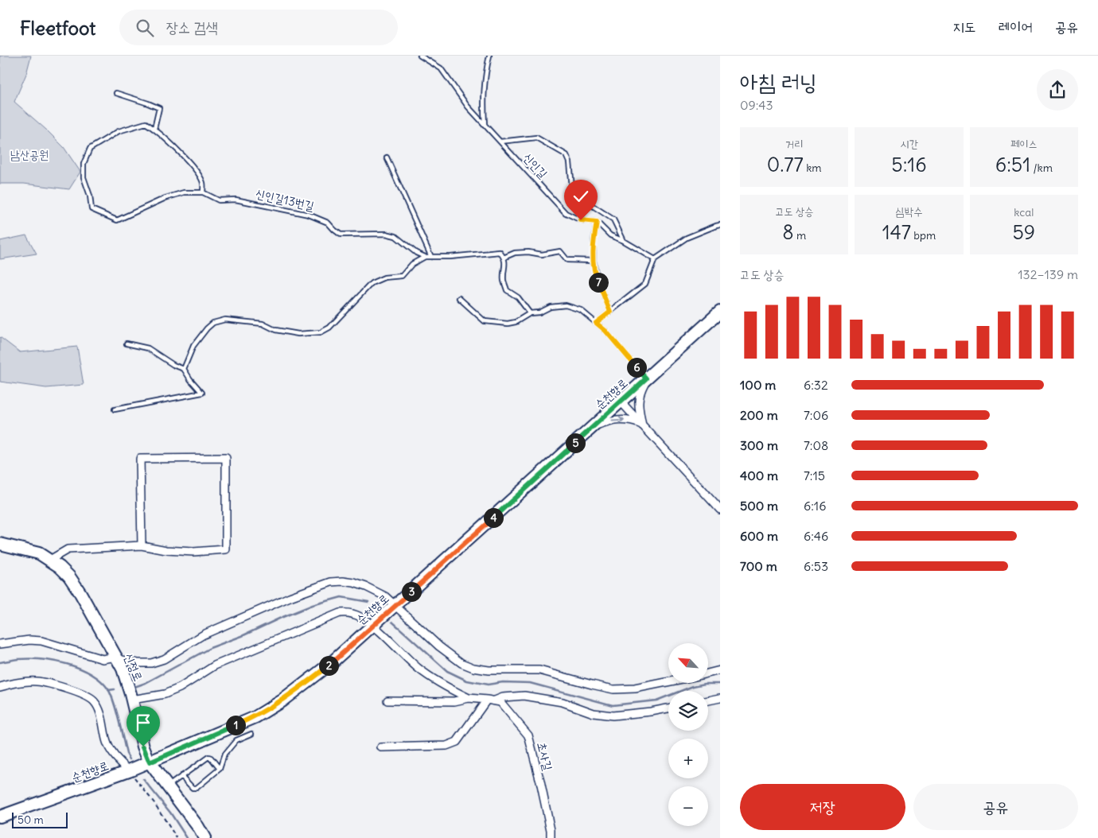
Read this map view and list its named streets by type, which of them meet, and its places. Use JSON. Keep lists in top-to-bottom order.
{
  "streets": {
    "main road": ["순천향로", "신정로"],
    "street": ["초사길"],
    "lane": ["신인길", "신인길13번길"]
  },
  "crossings": [
    ["순천향로", "신정로"]
  ],
  "parks": ["남산공원"],
  "scale_bar": "50 m",
  "north": "top left",
  "page": {
    "header": "Fleetfoot",
    "search": "장소 검색",
    "nav": ["지도", "레이어", "공유"],
    "heading": ["아침 러닝", "09:43"],
    "stats": [
      ["거리", "0.77 km"],
      ["시간", "5:16"],
      ["페이스", "6:51 /km"],
      ["고도 상승", "8 m"],
      ["심박수", "147 bpm"],
      ["kcal", "59"]
    ],
    "chart": ["고도 상승", "132–139 m"],
    "pins": [
      "7",
      "6",
      "5",
      "4",
      "3",
      "2",
      "1"
    ],
    "list": [
      {
        "name": "100 m",
        "note": "6:32"
      },
      {
        "name": "200 m",
        "note": "7:06"
      },
      {
        "name": "300 m",
        "note": "7:08"
      },
      {
        "name": "400 m",
        "note": "7:15"
      },
      {
        "name": "500 m",
        "note": "6:16"
      },
      {
        "name": "600 m",
        "note": "6:46"
      },
      {
        "name": "700 m",
        "note": "6:53"
      }
    ],
    "map_buttons": ["+", "−"],
    "buttons": ["저장", "공유"],
    "scale": "50 m"
  }
}
